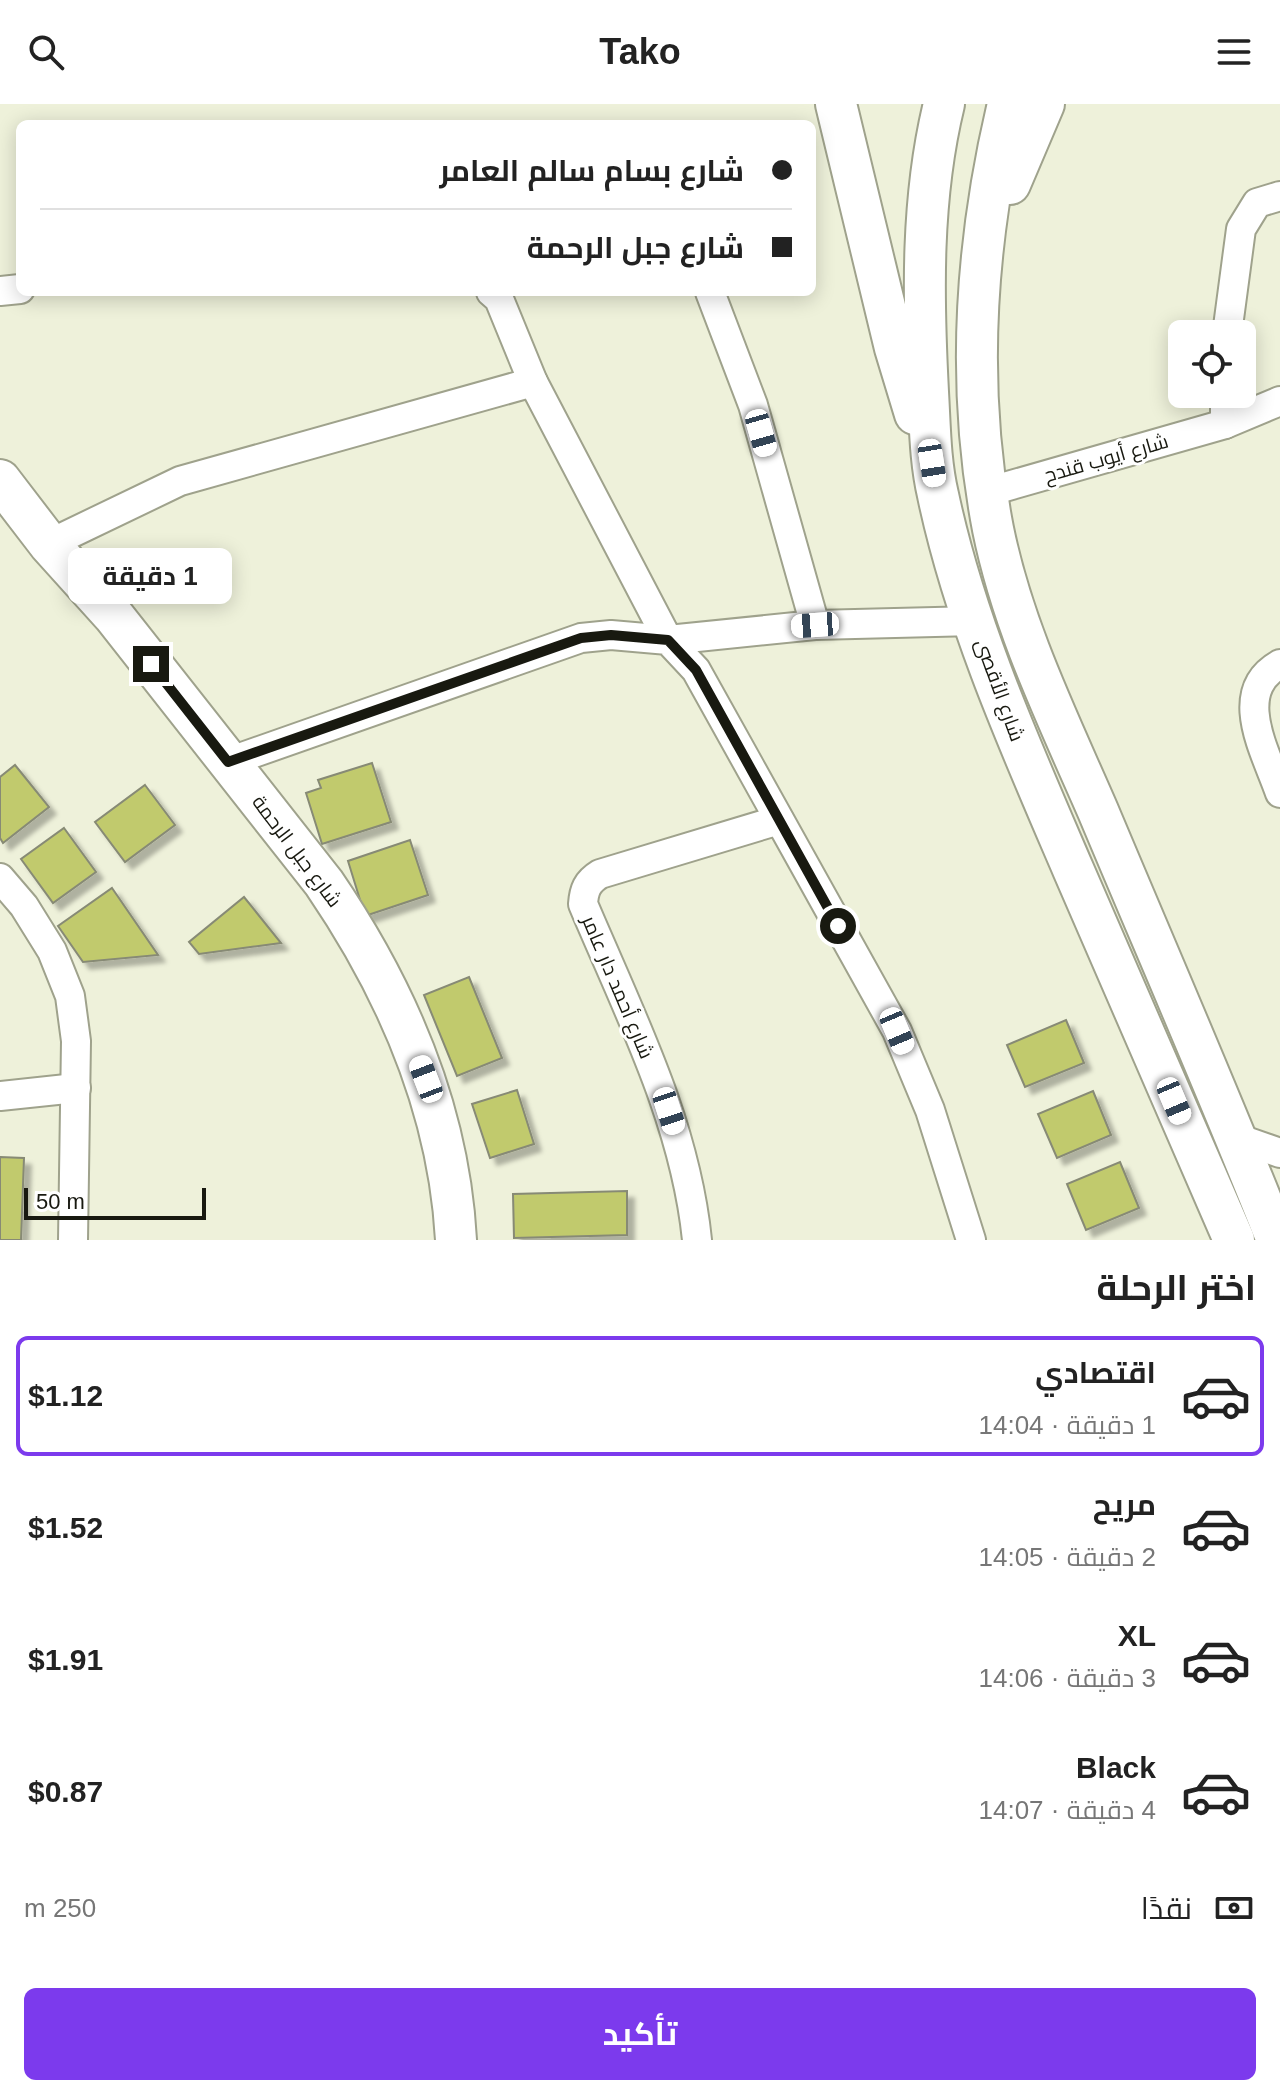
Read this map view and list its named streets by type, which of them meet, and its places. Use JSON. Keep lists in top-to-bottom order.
{
  "streets": {
    "main road": ["شارع الأقصى", "شارع جبل الرحمة"],
    "street": ["شارع أيوب قندح", "شارع أحمد دار عامر"]
  },
  "crossings": [
    ["شارع أيوب قندح", "شارع الأقصى"]
  ],
  "scale_bar": "50 m",
  "page": {
    "header": "Tako",
    "banner": ["شارع بسام سالم العامر", "شارع جبل الرحمة"],
    "bubble": "1 دقيقة",
    "scale": "50 m",
    "heading": "اختر الرحلة",
    "list": [
      {
        "name": "اقتصادي",
        "note": "1 دقيقة · 14:04",
        "value": "$1.12"
      },
      {
        "name": "مريح",
        "note": "2 دقيقة · 14:05",
        "value": "$1.52"
      },
      {
        "name": "XL",
        "note": "3 دقيقة · 14:06",
        "value": "$1.91"
      },
      {
        "name": "Black",
        "note": "4 دقيقة · 14:07",
        "value": "$0.87"
      }
    ],
    "pay": ["نقدًا", "250 m"],
    "buttons": "تأكيد"
  }
}
